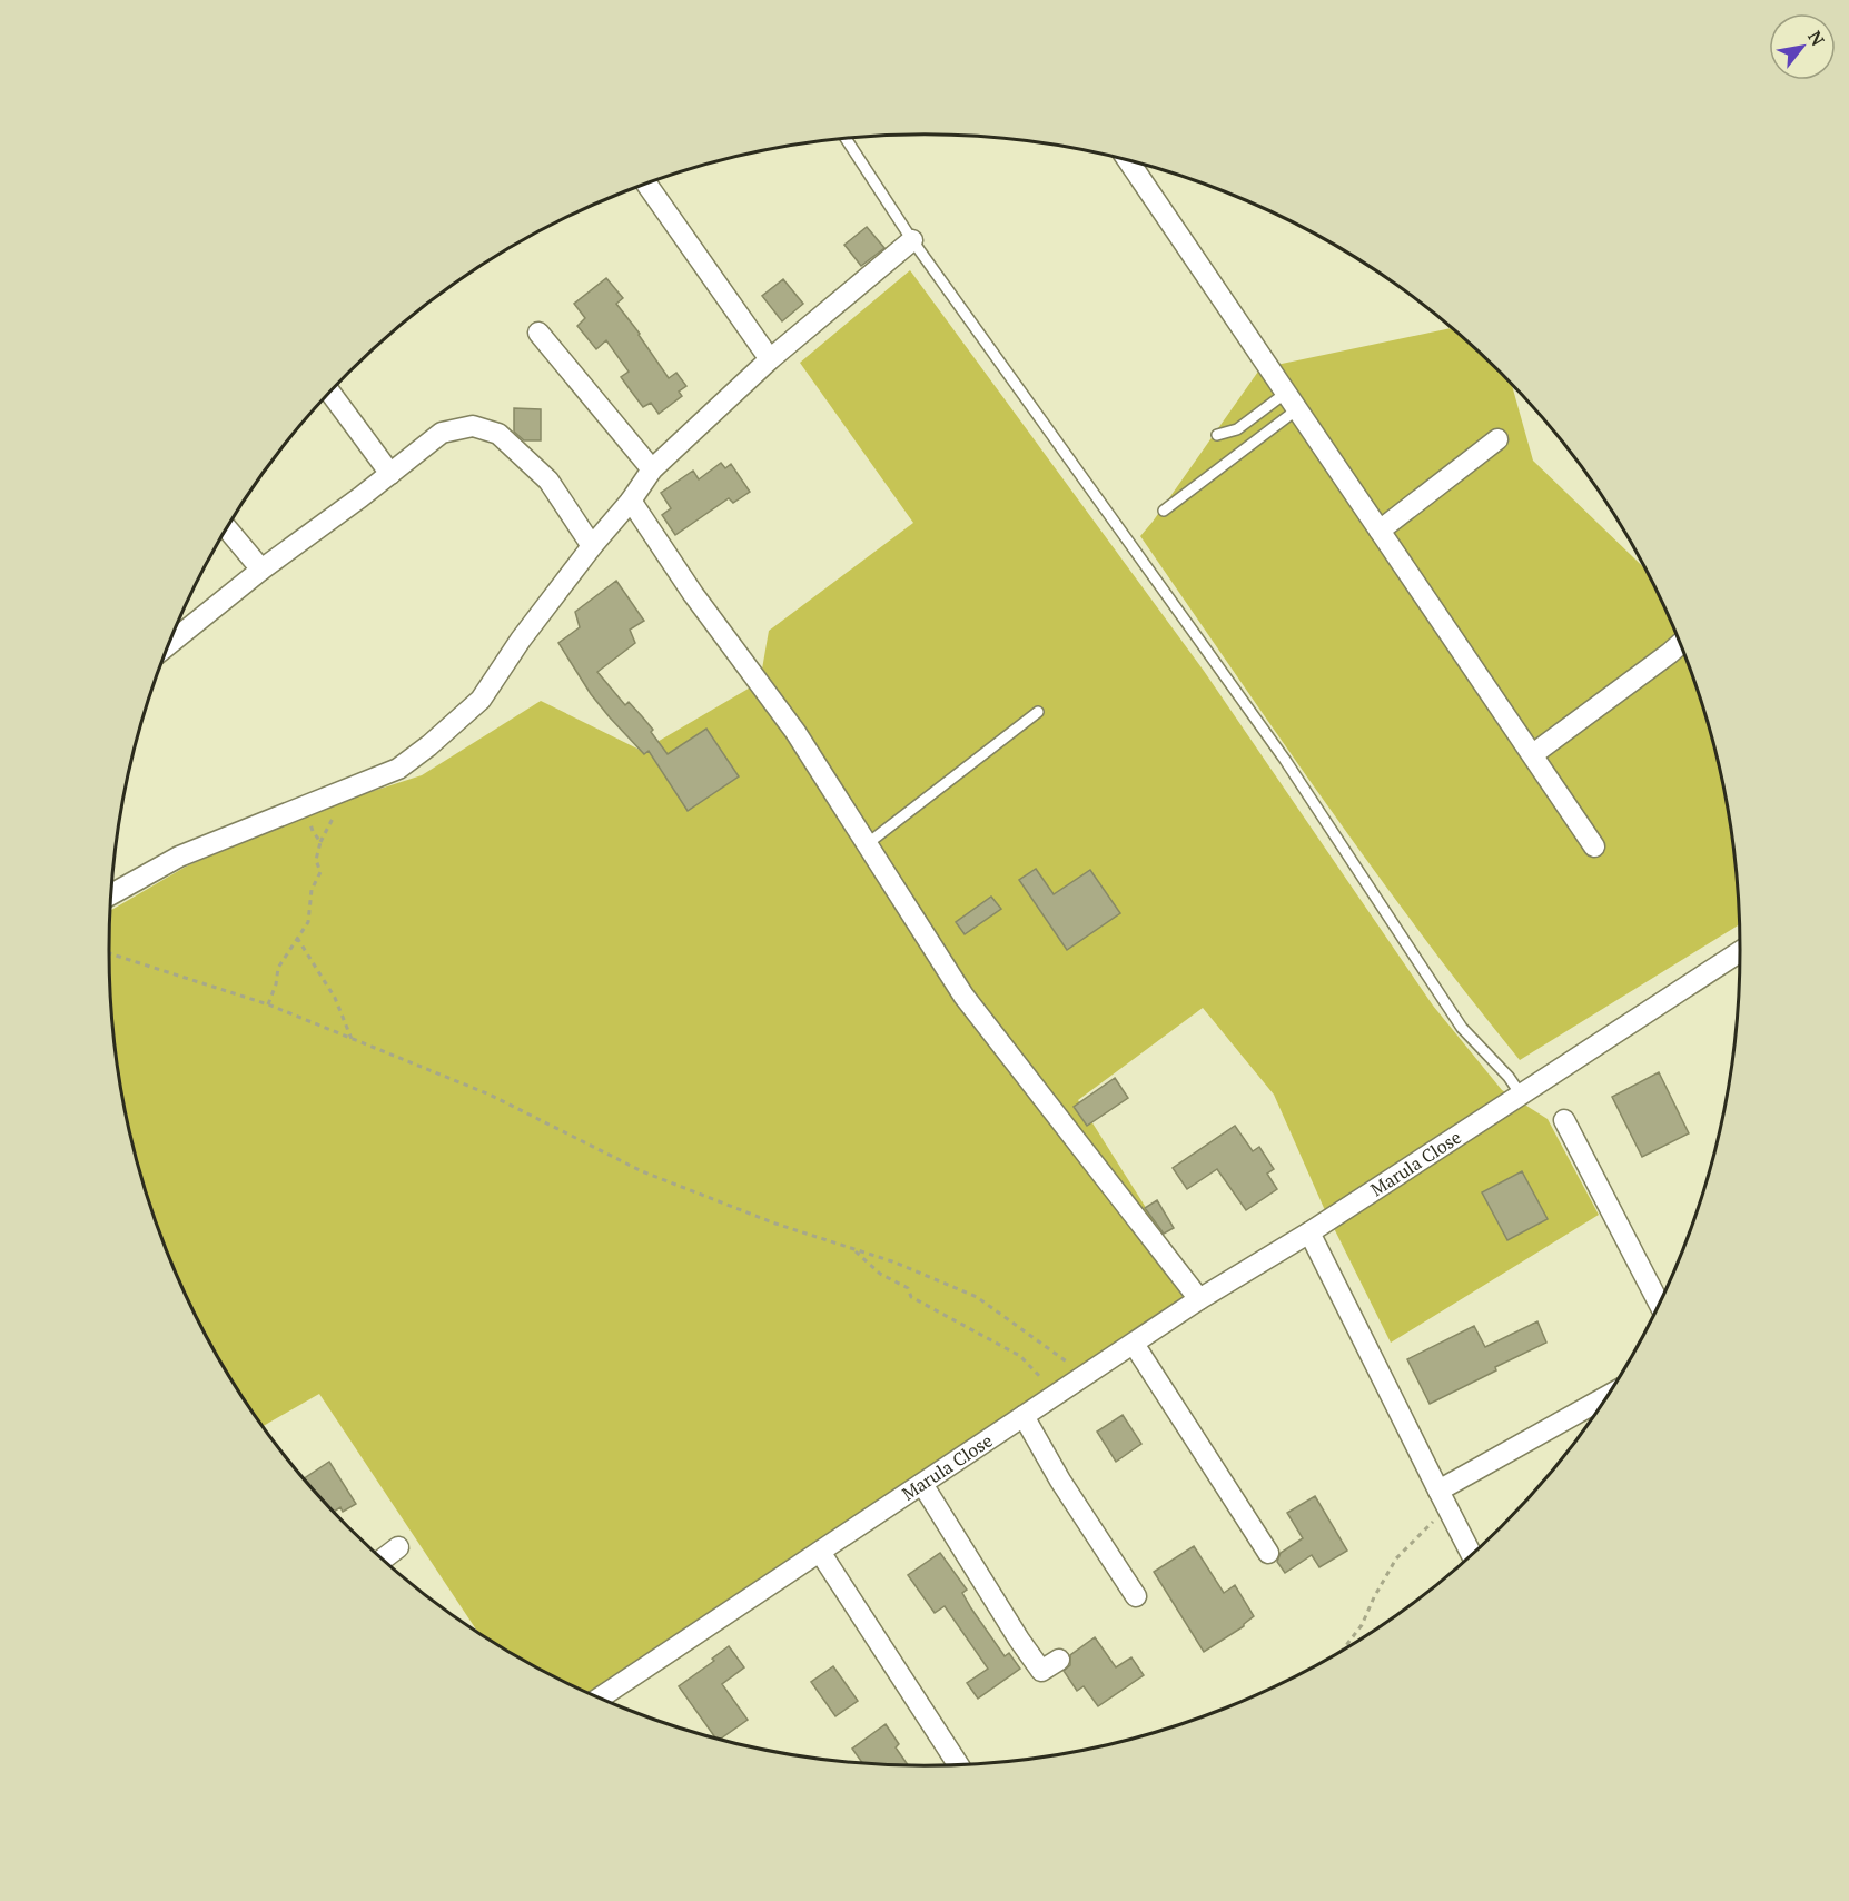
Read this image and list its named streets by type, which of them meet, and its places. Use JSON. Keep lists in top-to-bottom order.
{
  "streets": {
    "street": ["Marula Close"]
  },
  "north": "top right"
}
